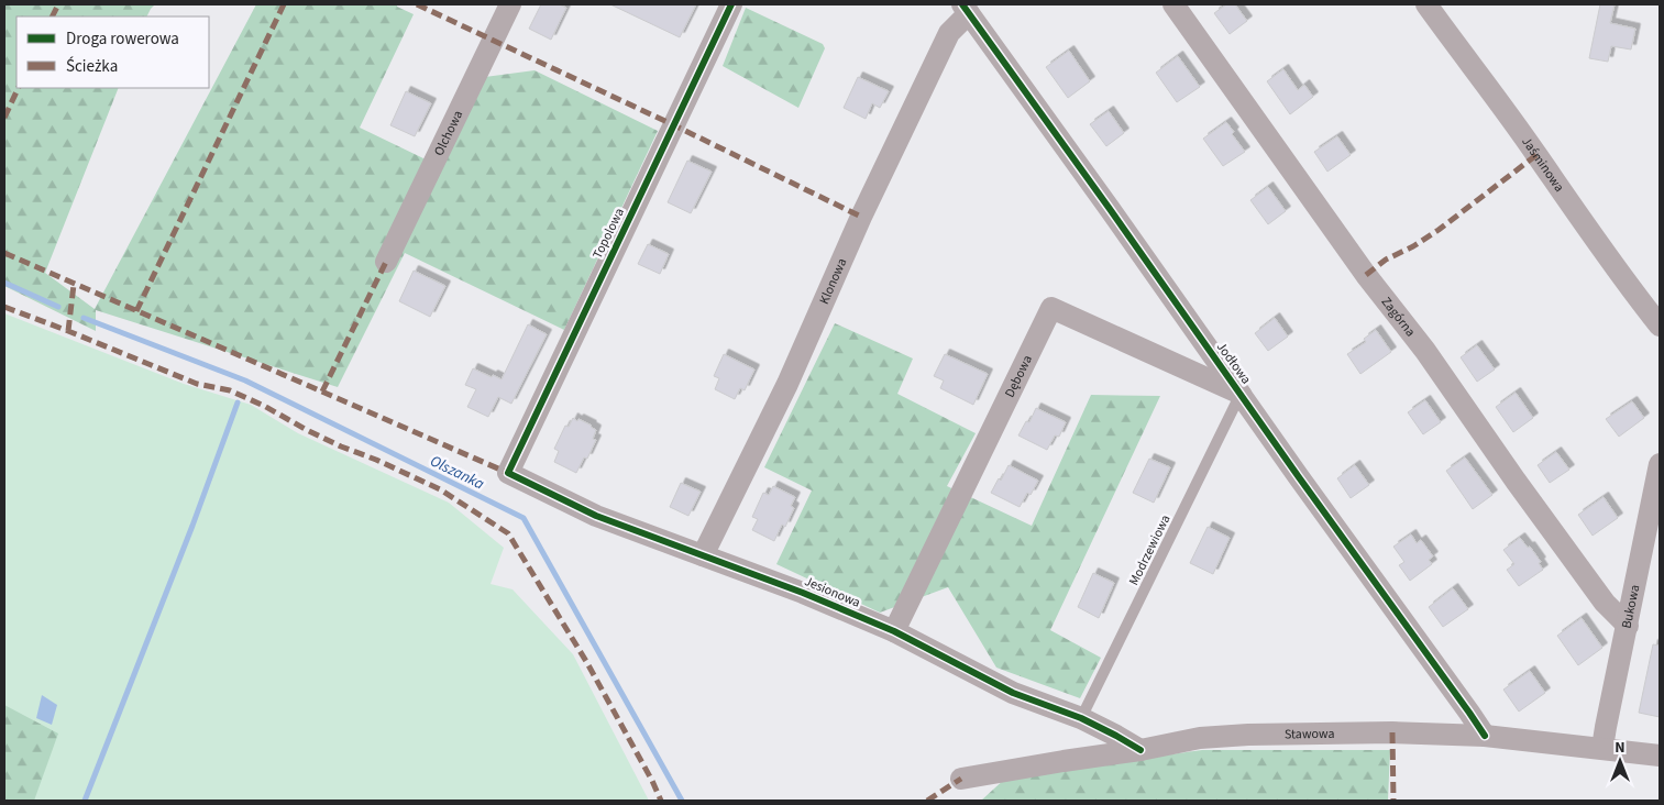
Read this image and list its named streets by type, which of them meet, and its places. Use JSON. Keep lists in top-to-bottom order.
{
  "streets": {
    "street": [
      "Olchowa",
      "Jaśminowa",
      "Topolowa",
      "Klonowa",
      "Zagórna",
      "Jodłowa",
      "Dębowa",
      "Jesionowa",
      "Bukowa",
      "Stawowa"
    ],
    "lane": ["Modrzewiowa"]
  },
  "crossings": [
    ["Topolowa", "Jesionowa"],
    ["Klonowa", "Jodłowa"],
    ["Klonowa", "Jesionowa"],
    ["Zagórna", "Bukowa"],
    ["Jodłowa", "Dębowa"],
    ["Jodłowa", "Modrzewiowa"],
    ["Jodłowa", "Stawowa"],
    ["Dębowa", "Modrzewiowa"],
    ["Dębowa", "Jesionowa"],
    ["Modrzewiowa", "Jesionowa"],
    ["Jesionowa", "Stawowa"],
    ["Bukowa", "Stawowa"]
  ],
  "water": ["Olszanka"],
  "legend": ["Droga rowerowa", "Ścieżka"],
  "north": "top"
}
